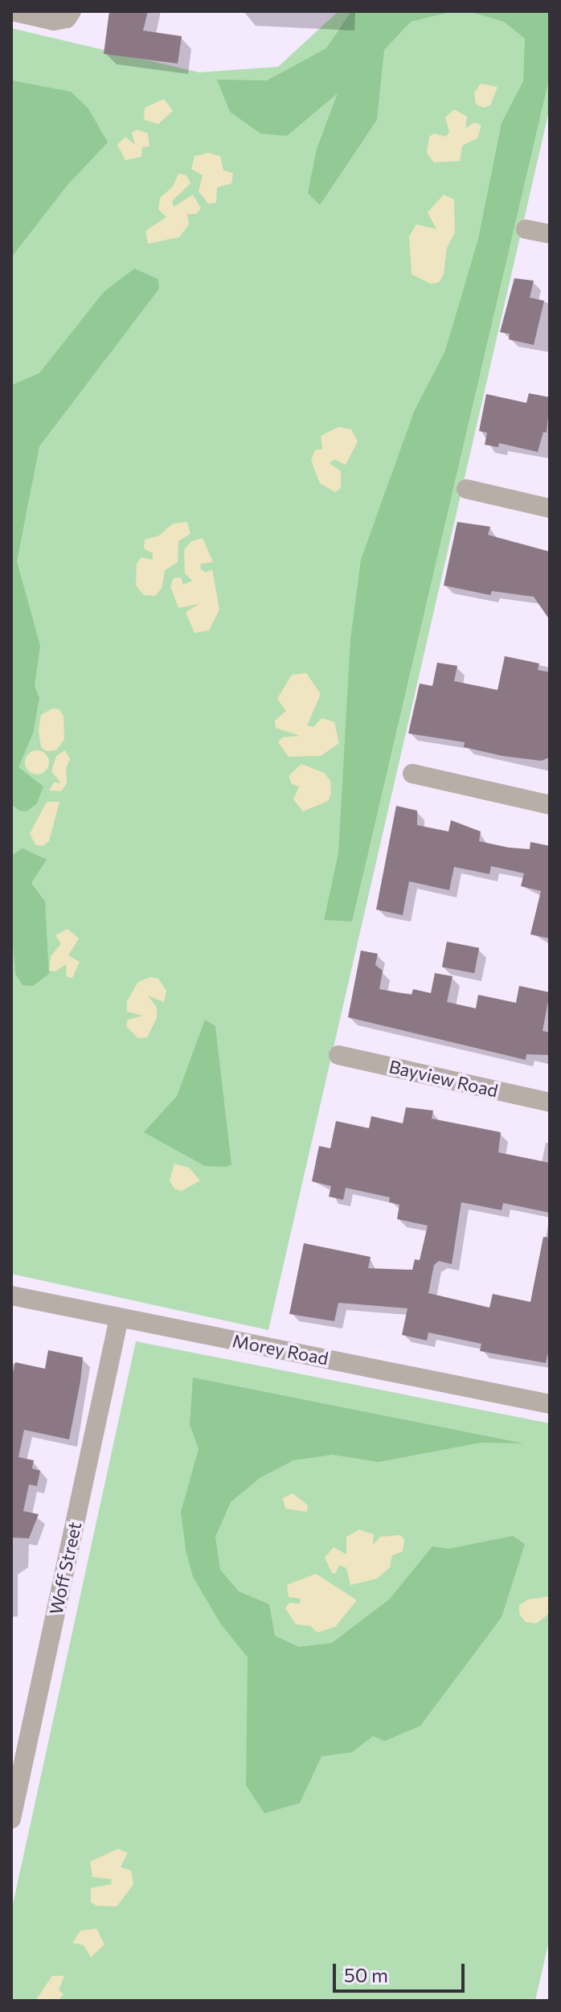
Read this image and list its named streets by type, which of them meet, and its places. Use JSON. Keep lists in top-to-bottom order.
{
  "streets": {
    "street": ["Bayview Road", "Morey Road", "Woff Street"]
  },
  "crossings": [
    ["Morey Road", "Woff Street"]
  ],
  "scale_bar": "50 m"
}
